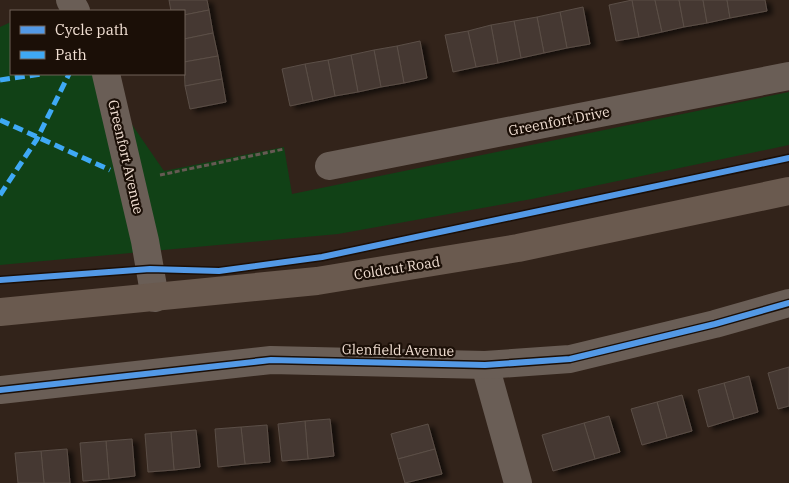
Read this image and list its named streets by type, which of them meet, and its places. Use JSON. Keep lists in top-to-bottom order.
{
  "streets": {
    "main road": ["Coldcut Road"],
    "street": ["Greenfort Drive", "Greenfort Avenue", "Glenfield Avenue"]
  },
  "crossings": [
    ["Greenfort Avenue", "Coldcut Road"]
  ],
  "legend": ["Cycle path", "Path"]
}
